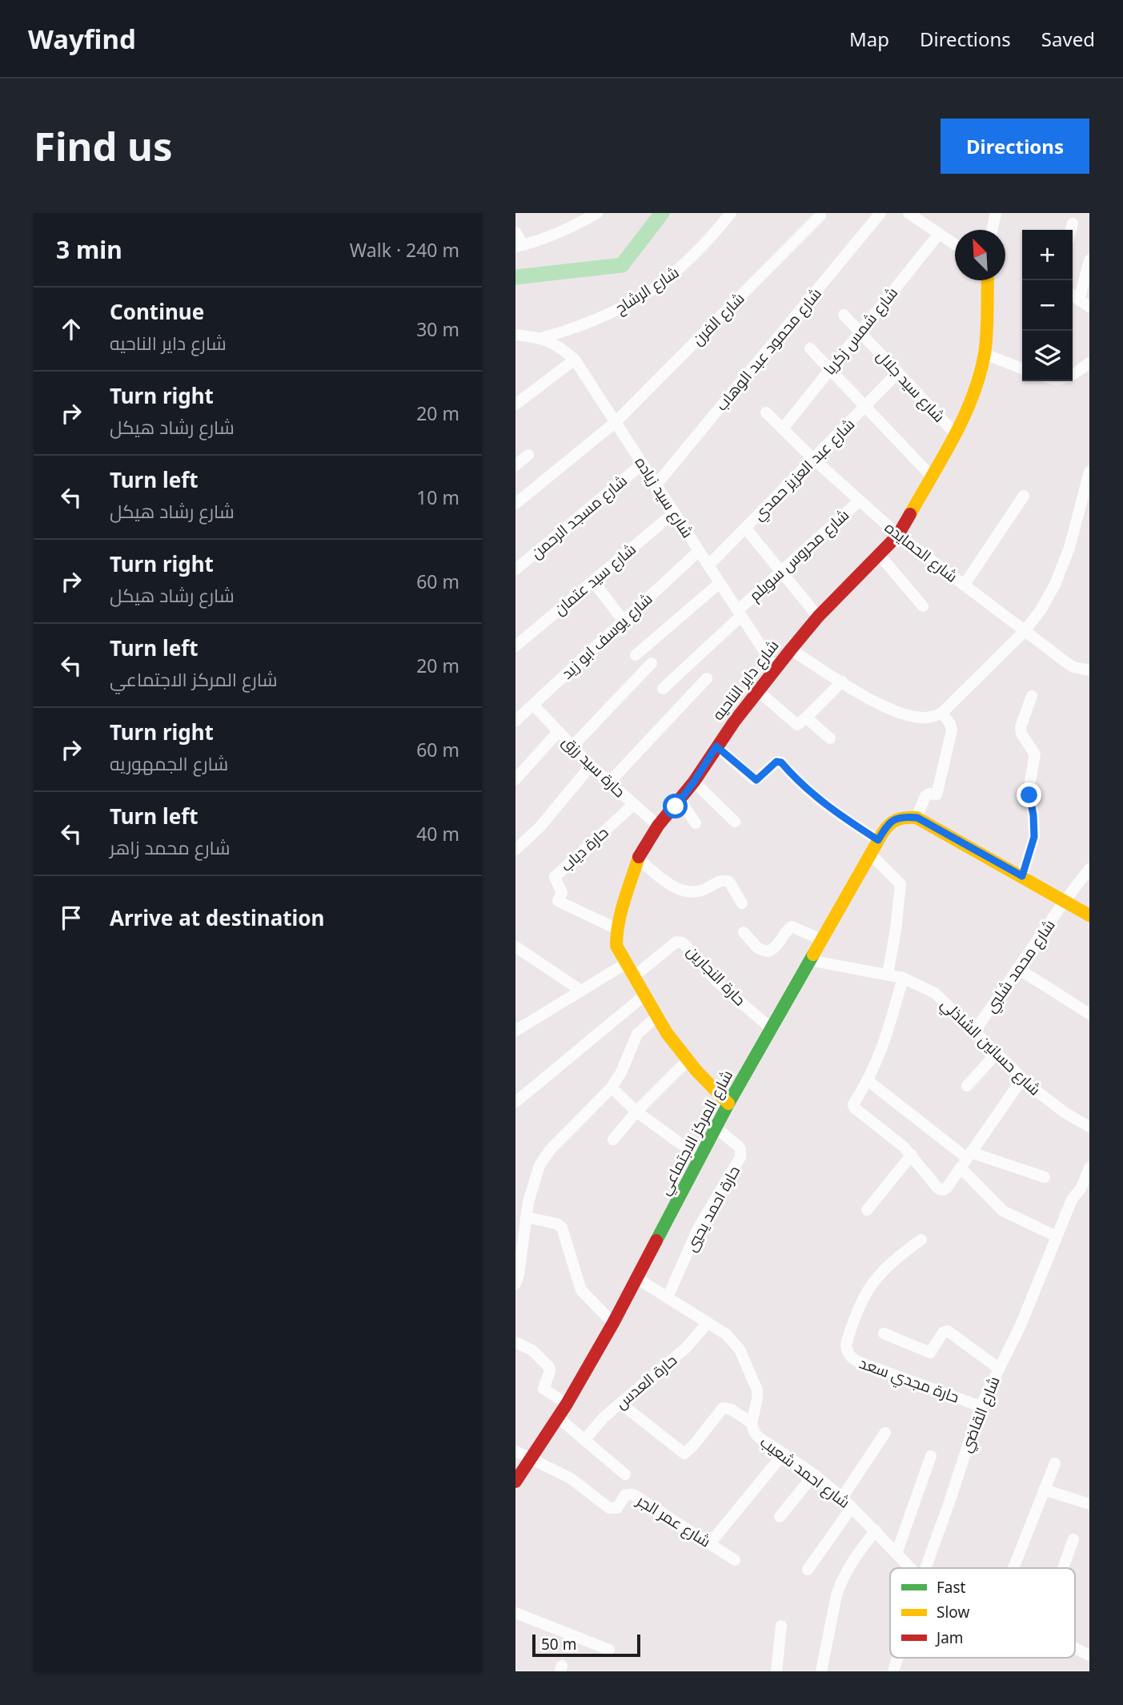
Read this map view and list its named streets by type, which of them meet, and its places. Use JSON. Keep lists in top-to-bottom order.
{
  "streets": {
    "street": [
      "شارع الرشاح",
      "شارع الفرن",
      "شارع شمس زكريا",
      "شارع محمود عبد الوهاب",
      "شارع سيد جلال",
      "شارع عبد العزيز حمدي",
      "شارع سيد زياده",
      "شارع مسجد الرحمن",
      "شارع الحمايده",
      "شارع محروس سويلم",
      "شارع سيد عتمان",
      "شارع يوسف ابو زيد",
      "شارع داير الناحيه",
      "حارة سيد رزق",
      "حارة دياب",
      "شارع محمد شلبي",
      "حارة النجارين",
      "شارع حسانين الشاذلي",
      "شارع المركز الاجتماعي",
      "حارة احمد يحيي",
      "حارة مجدي سعد",
      "حارة العدس",
      "شارع القاضي",
      "شارع احمد شعيب",
      "شارع عمر الجر"
    ]
  },
  "crossings": [
    ["شارع الرشاح", "شارع سيد زياده"],
    ["شارع الفرن", "شارع سيد زياده"],
    ["شارع شمس زكريا", "شارع سيد جلال"],
    ["شارع شمس زكريا", "شارع الحمايده"],
    ["شارع محمود عبد الوهاب", "شارع سيد زياده"],
    ["شارع سيد جلال", "شارع عبد العزيز حمدي"],
    ["شارع سيد جلال", "شارع داير الناحيه"],
    ["شارع عبد العزيز حمدي", "شارع سيد زياده"],
    ["شارع عبد العزيز حمدي", "شارع الحمايده"],
    ["شارع سيد زياده", "شارع مسجد الرحمن"],
    ["شارع سيد زياده", "شارع محروس سويلم"],
    ["شارع سيد زياده", "شارع سيد عتمان"],
    ["شارع سيد زياده", "شارع يوسف ابو زيد"],
    ["شارع سيد زياده", "شارع داير الناحيه"],
    ["شارع الحمايده", "شارع محروس سويلم"],
    ["شارع الحمايده", "شارع داير الناحيه"],
    ["شارع يوسف ابو زيد", "حارة سيد رزق"],
    ["شارع داير الناحيه", "حارة سيد رزق"],
    ["شارع داير الناحيه", "حارة دياب"],
    ["شارع داير الناحيه", "حارة النجارين"],
    ["شارع داير الناحيه", "شارع المركز الاجتماعي"],
    ["حارة سيد رزق", "حارة دياب"],
    ["شارع محمد شلبي", "شارع حسانين الشاذلي"],
    ["حارة النجارين", "شارع المركز الاجتماعي"],
    ["شارع حسانين الشاذلي", "شارع المركز الاجتماعي"],
    ["شارع المركز الاجتماعي", "حارة احمد يحيي"],
    ["شارع المركز الاجتماعي", "شارع احمد شعيب"],
    ["شارع المركز الاجتماعي", "شارع عمر الجر"],
    ["حارة احمد يحيي", "شارع احمد شعيب"],
    ["حارة مجدي سعد", "شارع القاضي"],
    ["حارة العدس", "شارع احمد شعيب"]
  ],
  "legend": ["Fast", "Slow", "Jam"],
  "scale_bar": "50 m",
  "north": "top left",
  "page": {
    "header": "Wayfind",
    "nav": ["Map", "Directions", "Saved"],
    "buttons": "Directions",
    "title": "Find us",
    "heading": ["3 min", "Walk · 240 m"],
    "map_buttons": ["+", "−"],
    "list": [
      ["Continue", "شارع داير الناحيه", "30 m"],
      ["Turn right", "شارع رشاد هيكل", "20 m"],
      ["Turn left", "شارع رشاد هيكل", "10 m"],
      ["Turn right", "شارع رشاد هيكل", "60 m"],
      ["Turn left", "شارع المركز الاجتماعي", "20 m"],
      ["Turn right", "شارع الجمهوريه", "60 m"],
      ["Turn left", "شارع محمد زاهر", "40 m"],
      "Arrive at destination"
    ],
    "scale": "50 m"
  }
}
